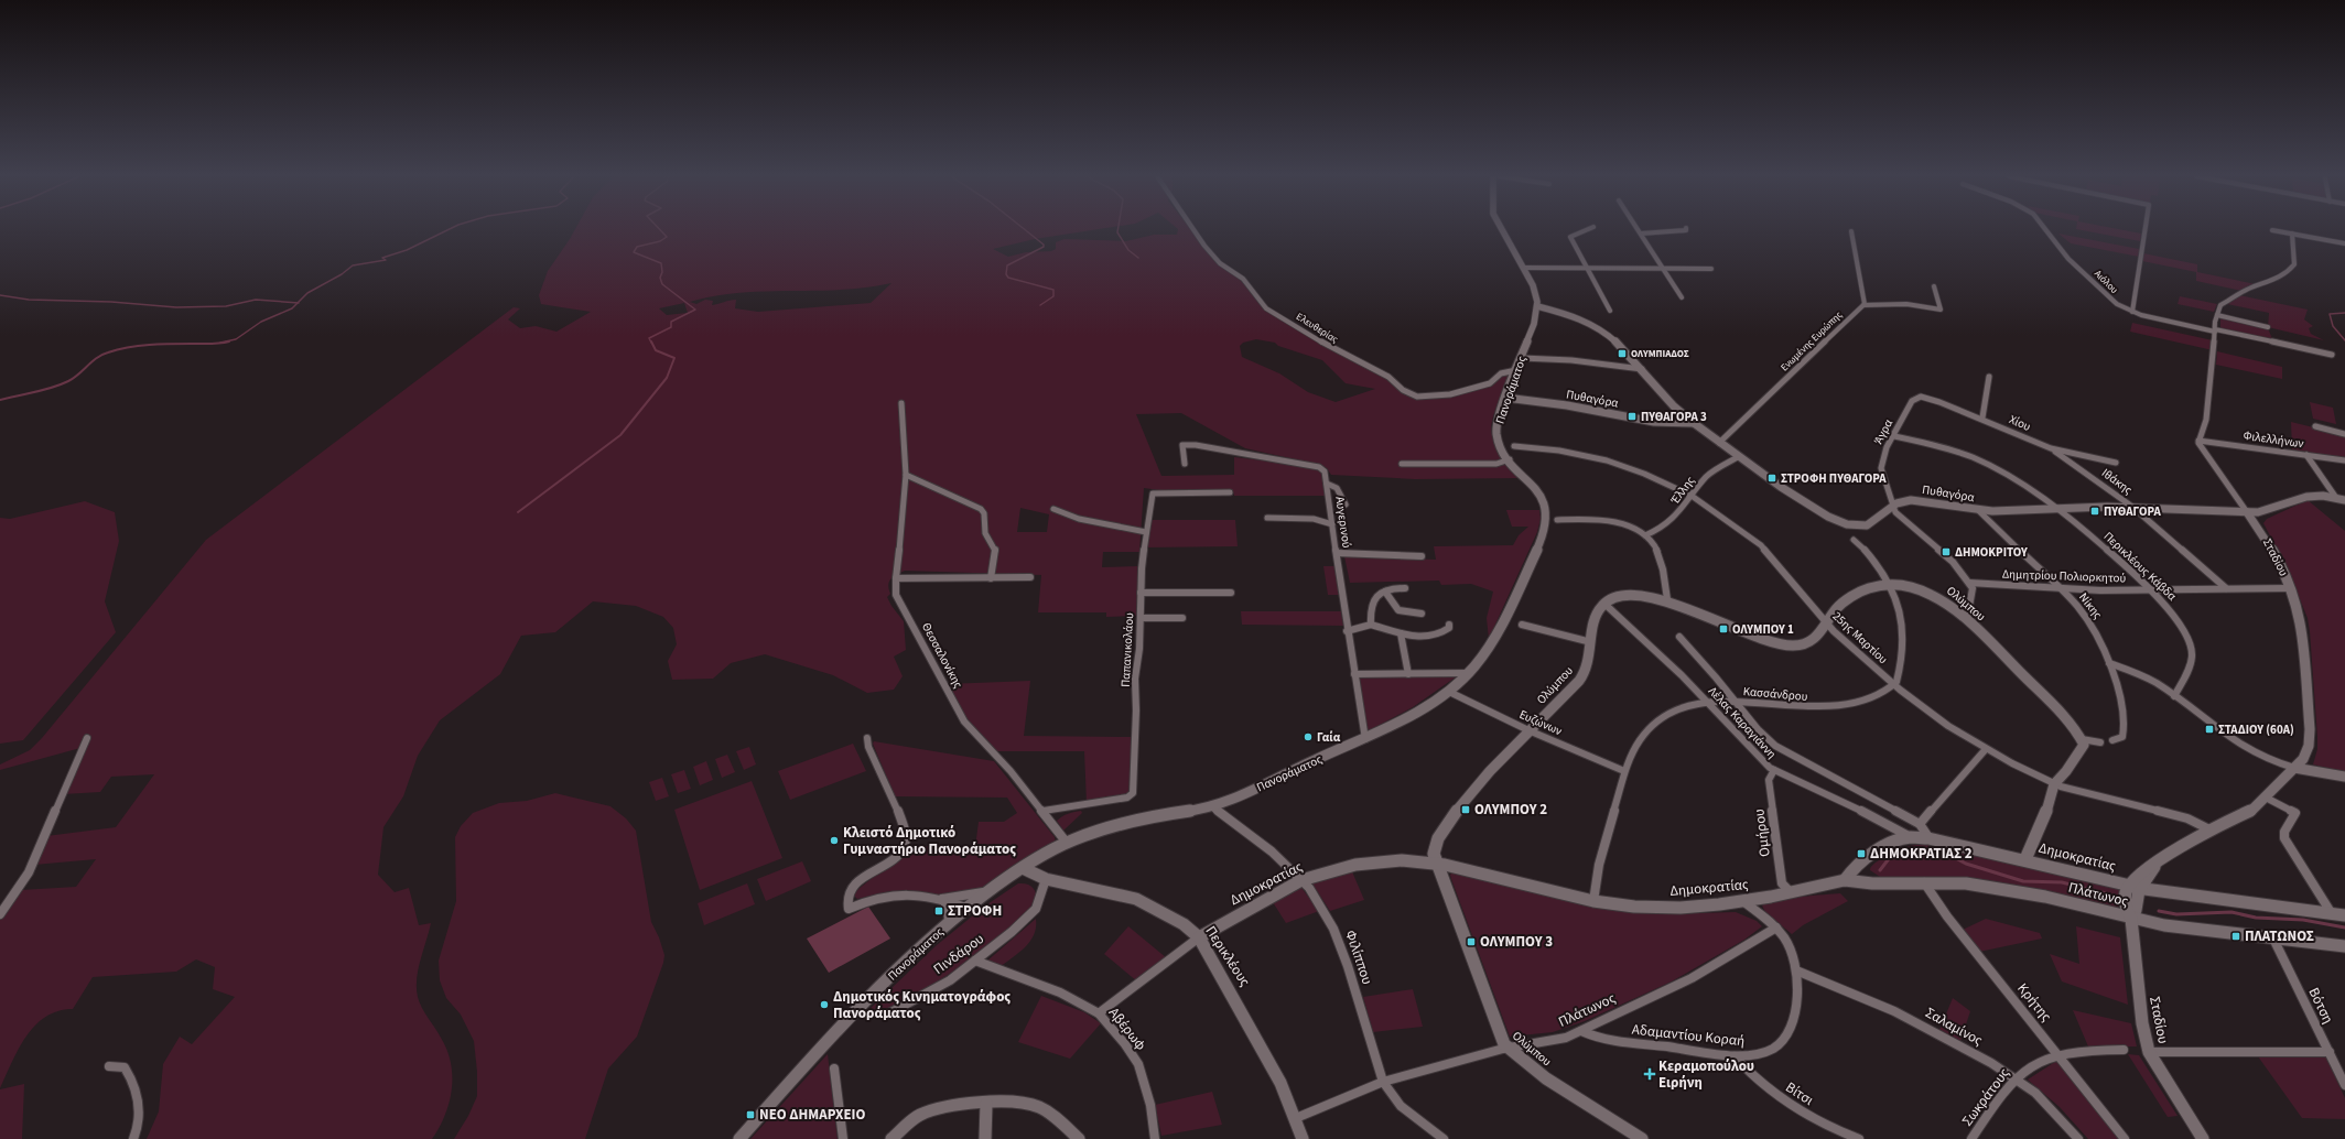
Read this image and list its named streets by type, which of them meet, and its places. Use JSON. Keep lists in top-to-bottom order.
{
  "streets": {
    "street": [
      "Αιόλου",
      "Ελευθερίας",
      "Ενωμένης Ευρώπης",
      "Πανοράματος",
      "Πυθαγόρα",
      "Χίου",
      "Άγρα",
      "Φιλελλήνων",
      "Ιθάκης",
      "Έλλης",
      "Αυγερινού",
      "Σταδίου",
      "Περικλέους Κάβδα",
      "Δημητρίου Πολιορκητού",
      "Ολύμπου",
      "Νίκης",
      "25ης Μαρτίου",
      "Παπανικολάου",
      "Θεσσαλονίκης",
      "Κασσάνδρου",
      "Ευζώνων",
      "Λέλας Καραγιάννη",
      "Ομήρου",
      "Δημοκρατίας",
      "Πλάτωνος",
      "Πινδάρου",
      "Περικλέους",
      "Φιλίππου",
      "Κρήτης",
      "Βότση",
      "Σαλαμίνος",
      "Αβέρωφ",
      "Αδαμαντίου Κοραή",
      "Βίτσι",
      "Σωκράτους"
    ]
  },
  "crossings": [
    ["Ελευθερίας", "Πανοράματος"],
    ["Ενωμένης Ευρώπης", "Πυθαγόρα"],
    ["Πανοράματος", "Πυθαγόρα"],
    ["Πανοράματος", "Αυγερινού"],
    ["Πανοράματος", "Θεσσαλονίκης"],
    ["Πανοράματος", "Ευζώνων"],
    ["Πανοράματος", "Περικλέους"],
    ["Πανοράματος", "Φιλίππου"],
    ["Πυθαγόρα", "Άγρα"],
    ["Πυθαγόρα", "Ιθάκης"],
    ["Πυθαγόρα", "Έλλης"],
    ["Πυθαγόρα", "Σταδίου"],
    ["Πυθαγόρα", "Περικλέους Κάβδα"],
    ["Πυθαγόρα", "Νίκης"],
    ["Χίου", "Άγρα"],
    ["Χίου", "Ιθάκης"],
    ["Άγρα", "Περικλέους Κάβδα"],
    ["Φιλελλήνων", "Σταδίου"],
    ["Ιθάκης", "Δημητρίου Πολιορκητού"],
    ["Έλλης", "25ης Μαρτίου"],
    ["Σταδίου", "Δημητρίου Πολιορκητού"],
    ["Σταδίου", "25ης Μαρτίου"],
    ["Σταδίου", "Δημοκρατίας"],
    ["Σταδίου", "Πλάτωνος"],
    ["Περικλέους Κάβδα", "Δημητρίου Πολιορκητού"],
    ["Δημητρίου Πολιορκητού", "Νίκης"],
    ["Ολύμπου", "25ης Μαρτίου"],
    ["Ολύμπου", "Ευζώνων"],
    ["Ολύμπου", "Λέλας Καραγιάννη"],
    ["Ολύμπου", "Δημοκρατίας"],
    ["Ολύμπου", "Πλάτωνος"],
    ["25ης Μαρτίου", "Κασσάνδρου"],
    ["Παπανικολάου", "Θεσσαλονίκης"],
    ["Κασσάνδρου", "Ευζώνων"],
    ["Κασσάνδρου", "Λέλας Καραγιάννη"],
    ["Κασσάνδρου", "Δημοκρατίας"],
    ["Λέλας Καραγιάννη", "Ομήρου"],
    ["Λέλας Καραγιάννη", "Δημοκρατίας"],
    ["Ομήρου", "Δημοκρατίας"],
    ["Δημοκρατίας", "Πλάτωνος"],
    ["Δημοκρατίας", "Περικλέους"],
    ["Δημοκρατίας", "Φιλίππου"],
    ["Δημοκρατίας", "Αβέρωφ"],
    ["Δημοκρατίας", "Αδαμαντίου Κοραή"],
    ["Πλάτωνος", "Περικλέους"],
    ["Πλάτωνος", "Φιλίππου"],
    ["Πλάτωνος", "Κρήτης"],
    ["Πλάτωνος", "Βότση"],
    ["Πλάτωνος", "Αδαμαντίου Κοραή"],
    ["Πινδάρου", "Περικλέους"],
    ["Πινδάρου", "Αβέρωφ"],
    ["Κρήτης", "Σωκράτους"],
    ["Σαλαμίνος", "Αδαμαντίου Κοραή"],
    ["Σαλαμίνος", "Σωκράτους"],
    ["Αδαμαντίου Κοραή", "Βίτσι"]
  ],
  "places": {
    "transit": [
      "ΟΛΥΜΠΙΑΔΟΣ",
      "ΠΥΘΑΓΟΡΑ 3",
      "ΣΤΡΟΦΗ ΠΥΘΑΓΟΡΑ",
      "ΠΥΘΑΓΟΡΑ",
      "ΔΗΜΟΚΡΙΤΟΥ",
      "ΟΛΥΜΠΟΥ 1",
      "ΣΤΑΔΙΟΥ (60A)",
      "ΟΛΥΜΠΟΥ 2",
      "ΔΗΜΟΚΡΑΤΙΑΣ 2",
      "ΣΤΡΟΦΗ",
      "ΠΛΑΤΩΝΟΣ",
      "ΟΛΥΜΠΟΥ 3",
      "ΝΕΟ ΔΗΜΑΡΧΕΙΟ"
    ],
    "other": ["Γαία", "Κλειστό Δημοτικό Γυμναστήριο Πανοράματος", "Δημοτικός Κινηματογράφος Πανοράματος"],
    "health": ["Κεραμοπούλου Ειρήνη"]
  }
}
